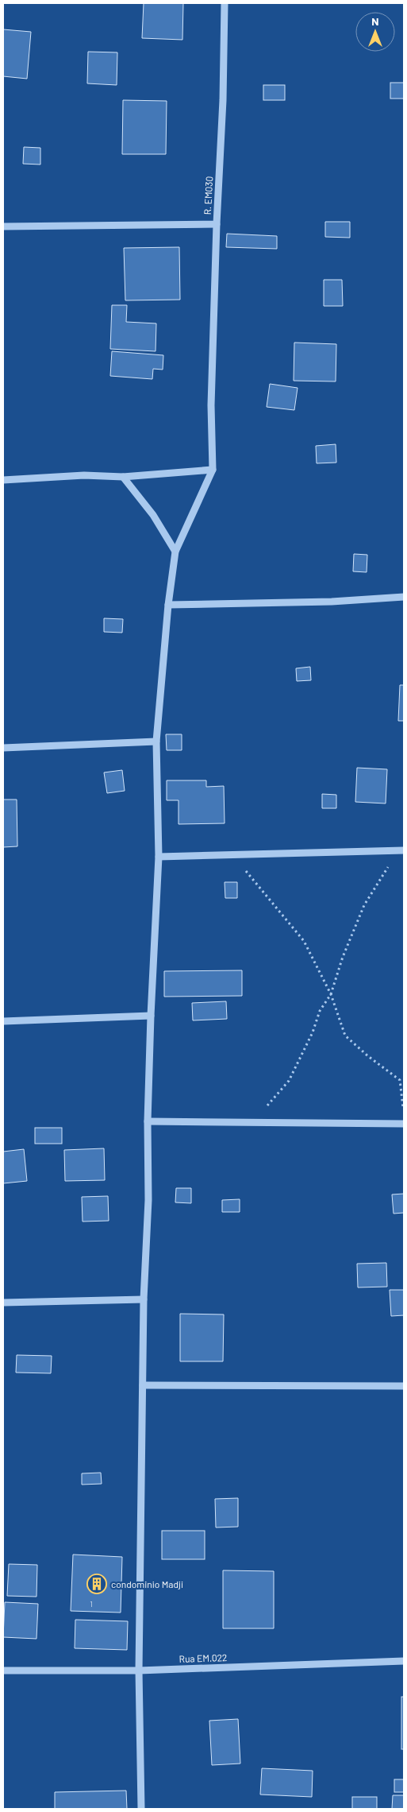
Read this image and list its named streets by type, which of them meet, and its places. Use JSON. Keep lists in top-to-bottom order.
{
  "streets": {
    "street": ["R. EM030", "Rua EM.022"]
  },
  "places": {
    "building": ["condominio Madji"]
  },
  "house_numbers": ["1"],
  "north": "top"
}
